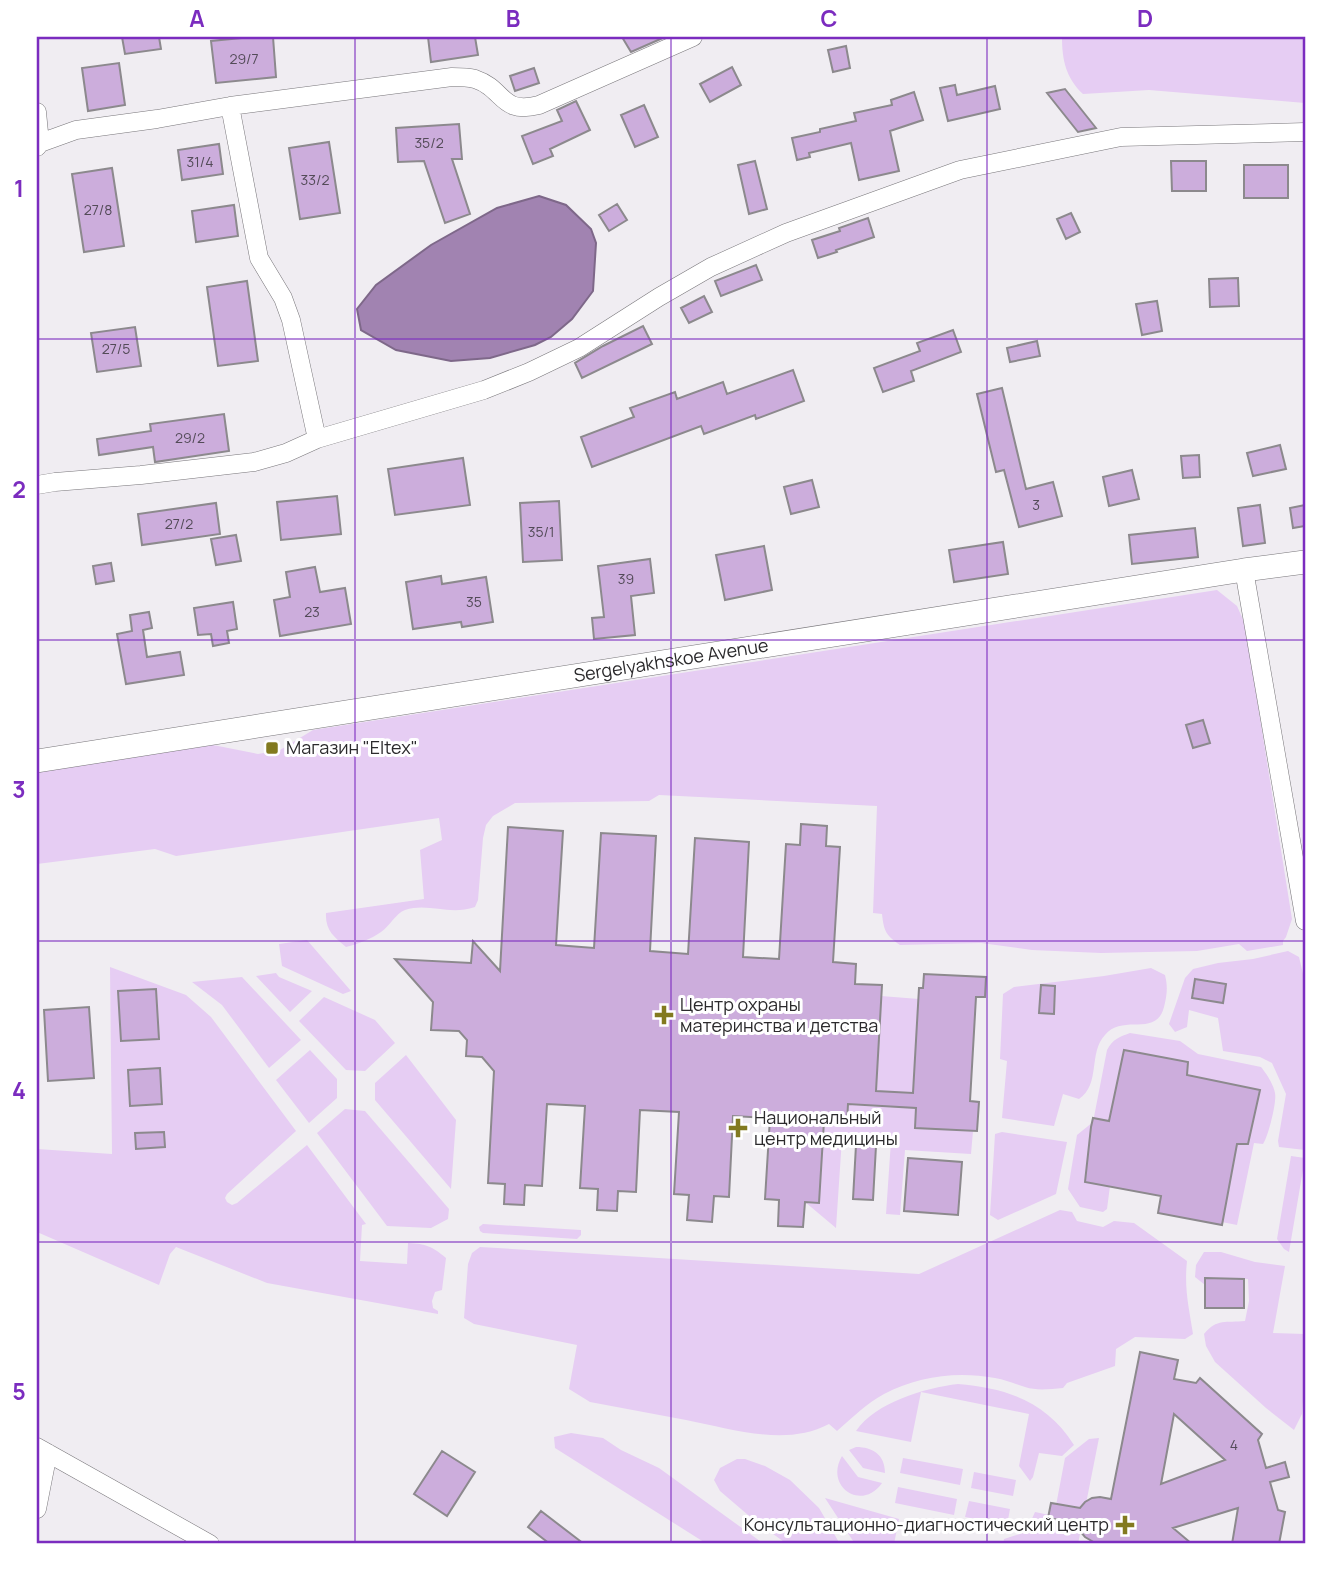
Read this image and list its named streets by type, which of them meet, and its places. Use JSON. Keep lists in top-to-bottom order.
{
  "streets": {
    "main road": ["Sergelyakhskoe Avenue"]
  },
  "places": {
    "transit": ["Магазин \"Eltex\""],
    "health": ["Центр охраны материнства и детства", "Национальный центр медицины", "Консультационно-диагностический центр"]
  },
  "house_numbers": [
    "29/7",
    "35/2",
    "31/4",
    "33/2",
    "27/8",
    "27/5",
    "29/2",
    "3",
    "27/2",
    "35/1",
    "39",
    "35",
    "23",
    "4"
  ],
  "grid": {
    "columns": [
      "A",
      "B",
      "C",
      "D"
    ],
    "rows": [
      "1",
      "2",
      "3",
      "4",
      "5"
    ]
  }
}
